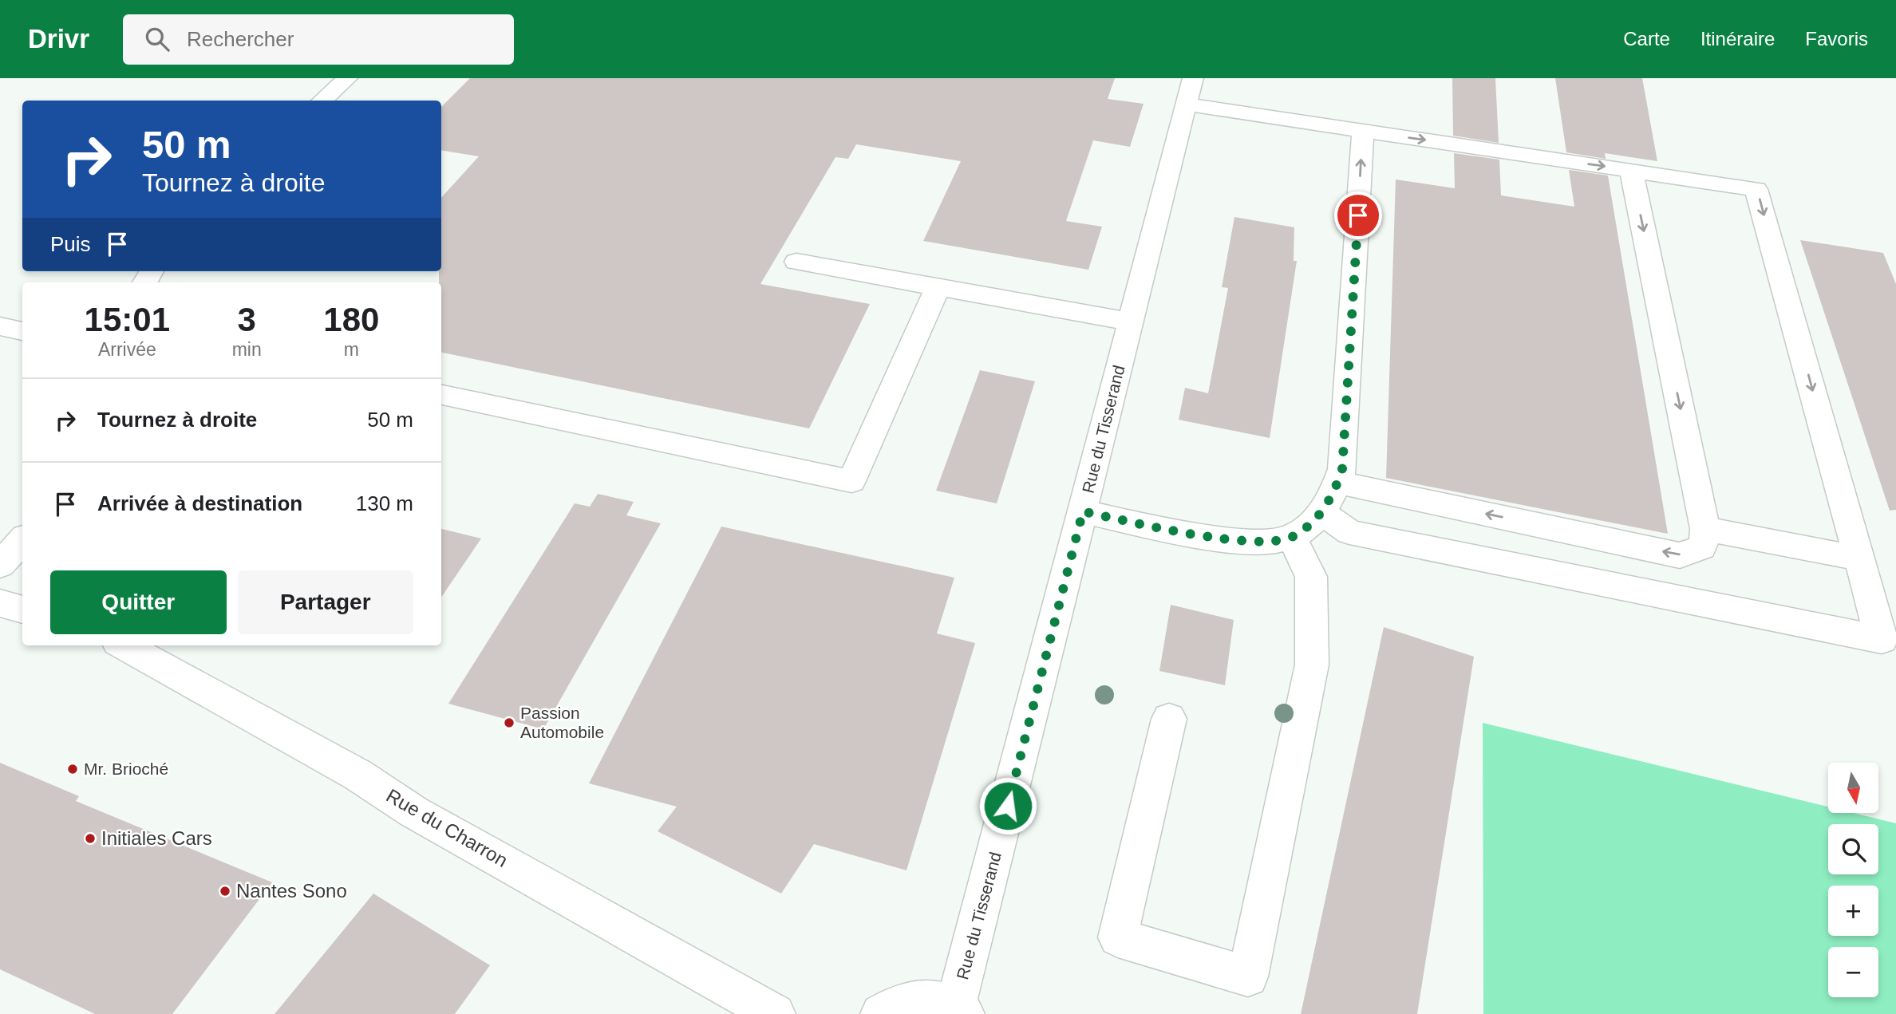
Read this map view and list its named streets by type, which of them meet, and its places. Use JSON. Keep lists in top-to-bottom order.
{
  "streets": {
    "street": ["Rue du Tisserand", "Rue du Charron"]
  },
  "places": [
    "Passion Automobile",
    "Mr. Brioché",
    "Initiales Cars",
    "Nantes Sono"
  ],
  "north": "bottom",
  "page": {
    "header": "Drivr",
    "search": "Rechercher",
    "nav": ["Carte", "Itinéraire", "Favoris"],
    "turn": ["50 m", "Tournez à droite"],
    "then": "Puis",
    "eta": [
      "15:01",
      "Arrivée",
      "3",
      "min",
      "180",
      "m"
    ],
    "list": [
      {
        "name": "Tournez à droite",
        "value": "50 m"
      },
      {
        "name": "Arrivée à destination",
        "value": "130 m"
      }
    ],
    "buttons": ["Quitter", "Partager"],
    "map_buttons": ["+", "−"]
  }
}
